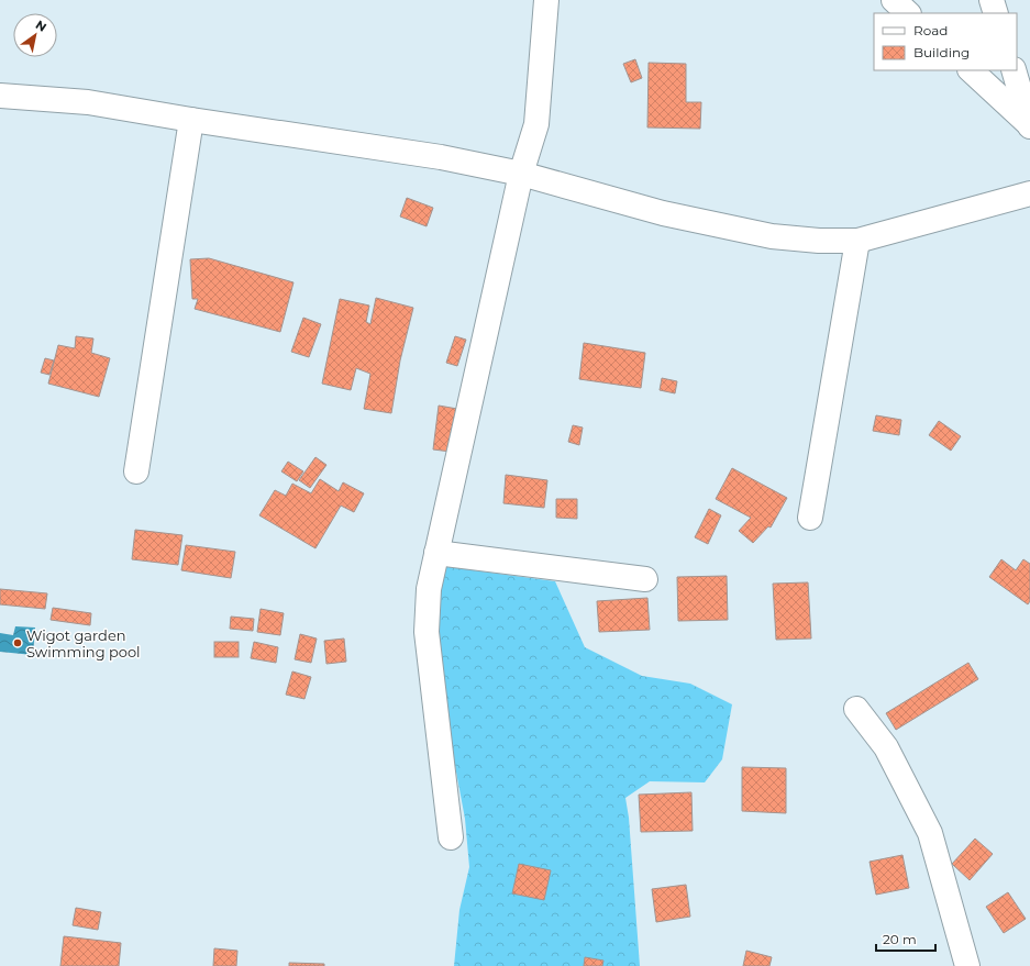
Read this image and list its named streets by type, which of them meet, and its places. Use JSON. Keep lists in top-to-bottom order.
{
  "places": ["Wigot garden Swimming pool"],
  "legend": ["Road", "Building"],
  "scale_bar": "20 m",
  "north": "top right"
}
